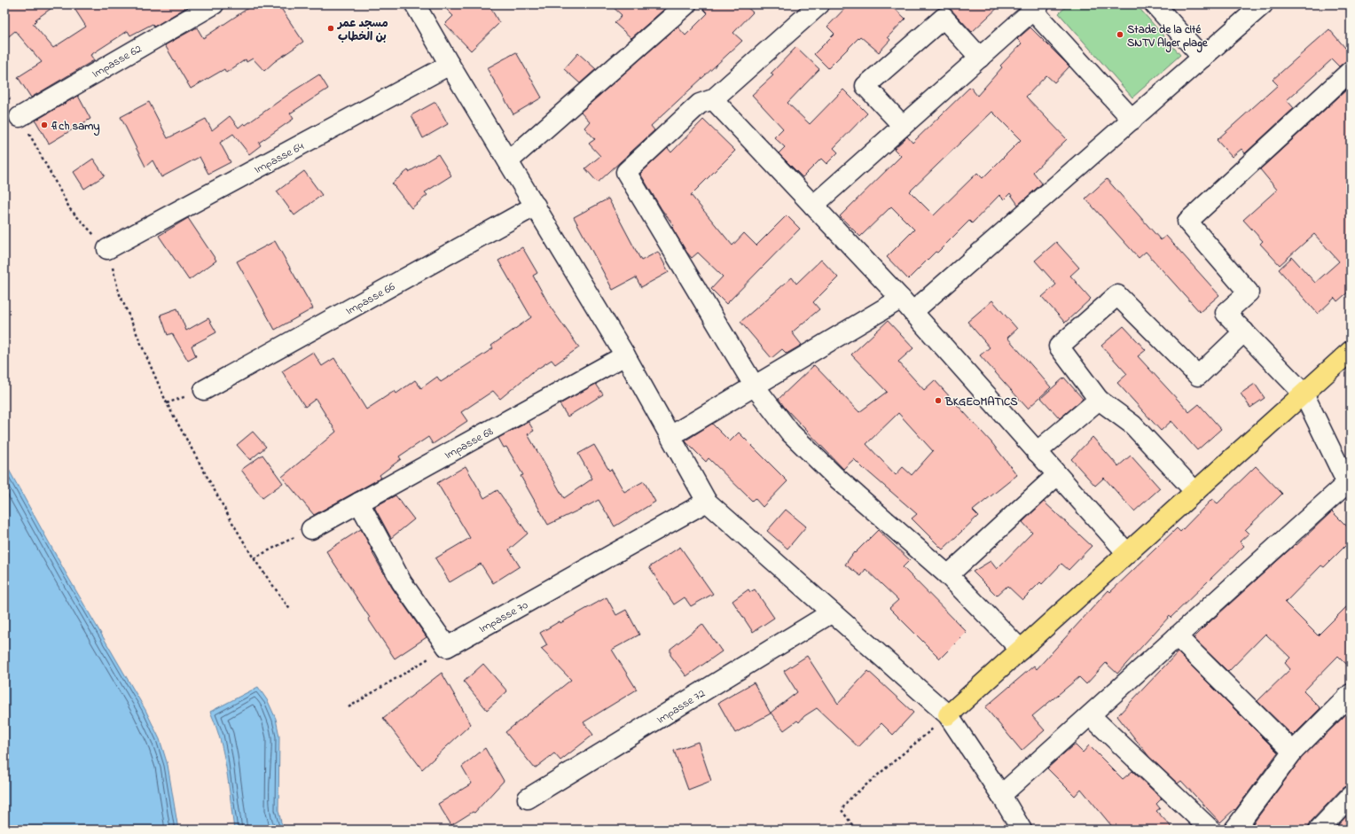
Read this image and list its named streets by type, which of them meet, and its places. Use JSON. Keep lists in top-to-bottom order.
{
  "streets": {
    "street": [
      "Impasse 62",
      "Impasse 64",
      "Impasse 66",
      "Impasse 68",
      "Impasse 70",
      "Impasse 72"
    ]
  },
  "places": [
    "مسجد عمر بن الخطاب",
    "Stade de la cité SNTV Alger plage",
    "fich samy",
    "BKGEOMATICS"
  ]
}
